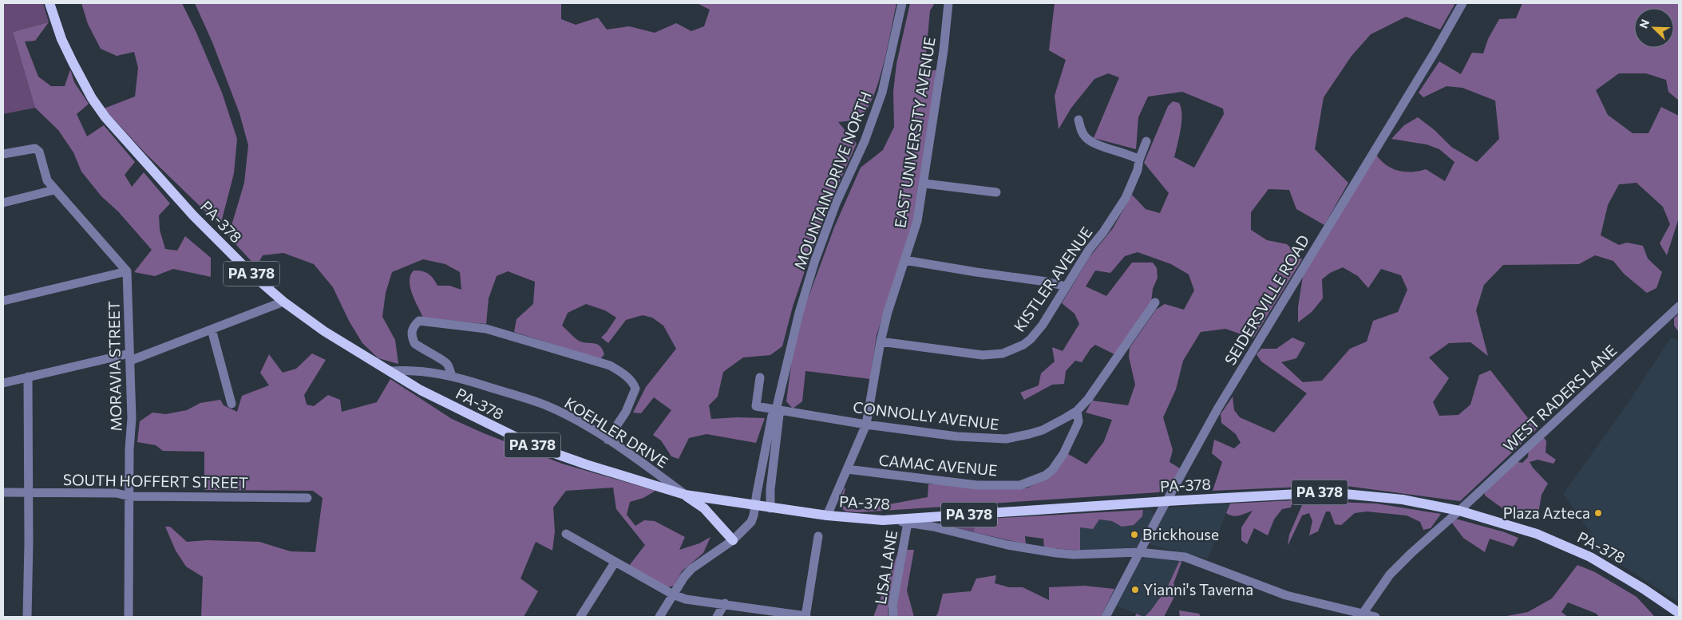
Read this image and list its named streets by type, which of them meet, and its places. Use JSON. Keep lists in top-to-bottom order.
{
  "streets": {
    "main road": ["PA-378", "PA 378"],
    "street": [
      "EAST UNIVERSITY AVENUE",
      "MOUNTAIN DRIVE NORTH",
      "KISTLER AVENUE",
      "SEIDERSVILLE ROAD",
      "MORAVIA STREET",
      "WEST RADERS LANE",
      "CONNOLLY AVENUE",
      "KOEHLER DRIVE",
      "CAMAC AVENUE",
      "SOUTH HOFFERT STREET",
      "LISA LANE"
    ]
  },
  "crossings": [
    ["EAST UNIVERSITY AVENUE", "PA-378"],
    ["EAST UNIVERSITY AVENUE", "KISTLER AVENUE"],
    ["EAST UNIVERSITY AVENUE", "CONNOLLY AVENUE"],
    ["EAST UNIVERSITY AVENUE", "CAMAC AVENUE"],
    ["MOUNTAIN DRIVE NORTH", "PA-378"],
    ["MOUNTAIN DRIVE NORTH", "CONNOLLY AVENUE"],
    ["PA-378", "SEIDERSVILLE ROAD"],
    ["PA-378", "WEST RADERS LANE"],
    ["PA-378", "KOEHLER DRIVE"],
    ["MORAVIA STREET", "SOUTH HOFFERT STREET"],
    ["CONNOLLY AVENUE", "CAMAC AVENUE"]
  ],
  "places": ["Plaza Azteca", "Brickhouse", "Yianni's Taverna"],
  "north": "top left"
}
